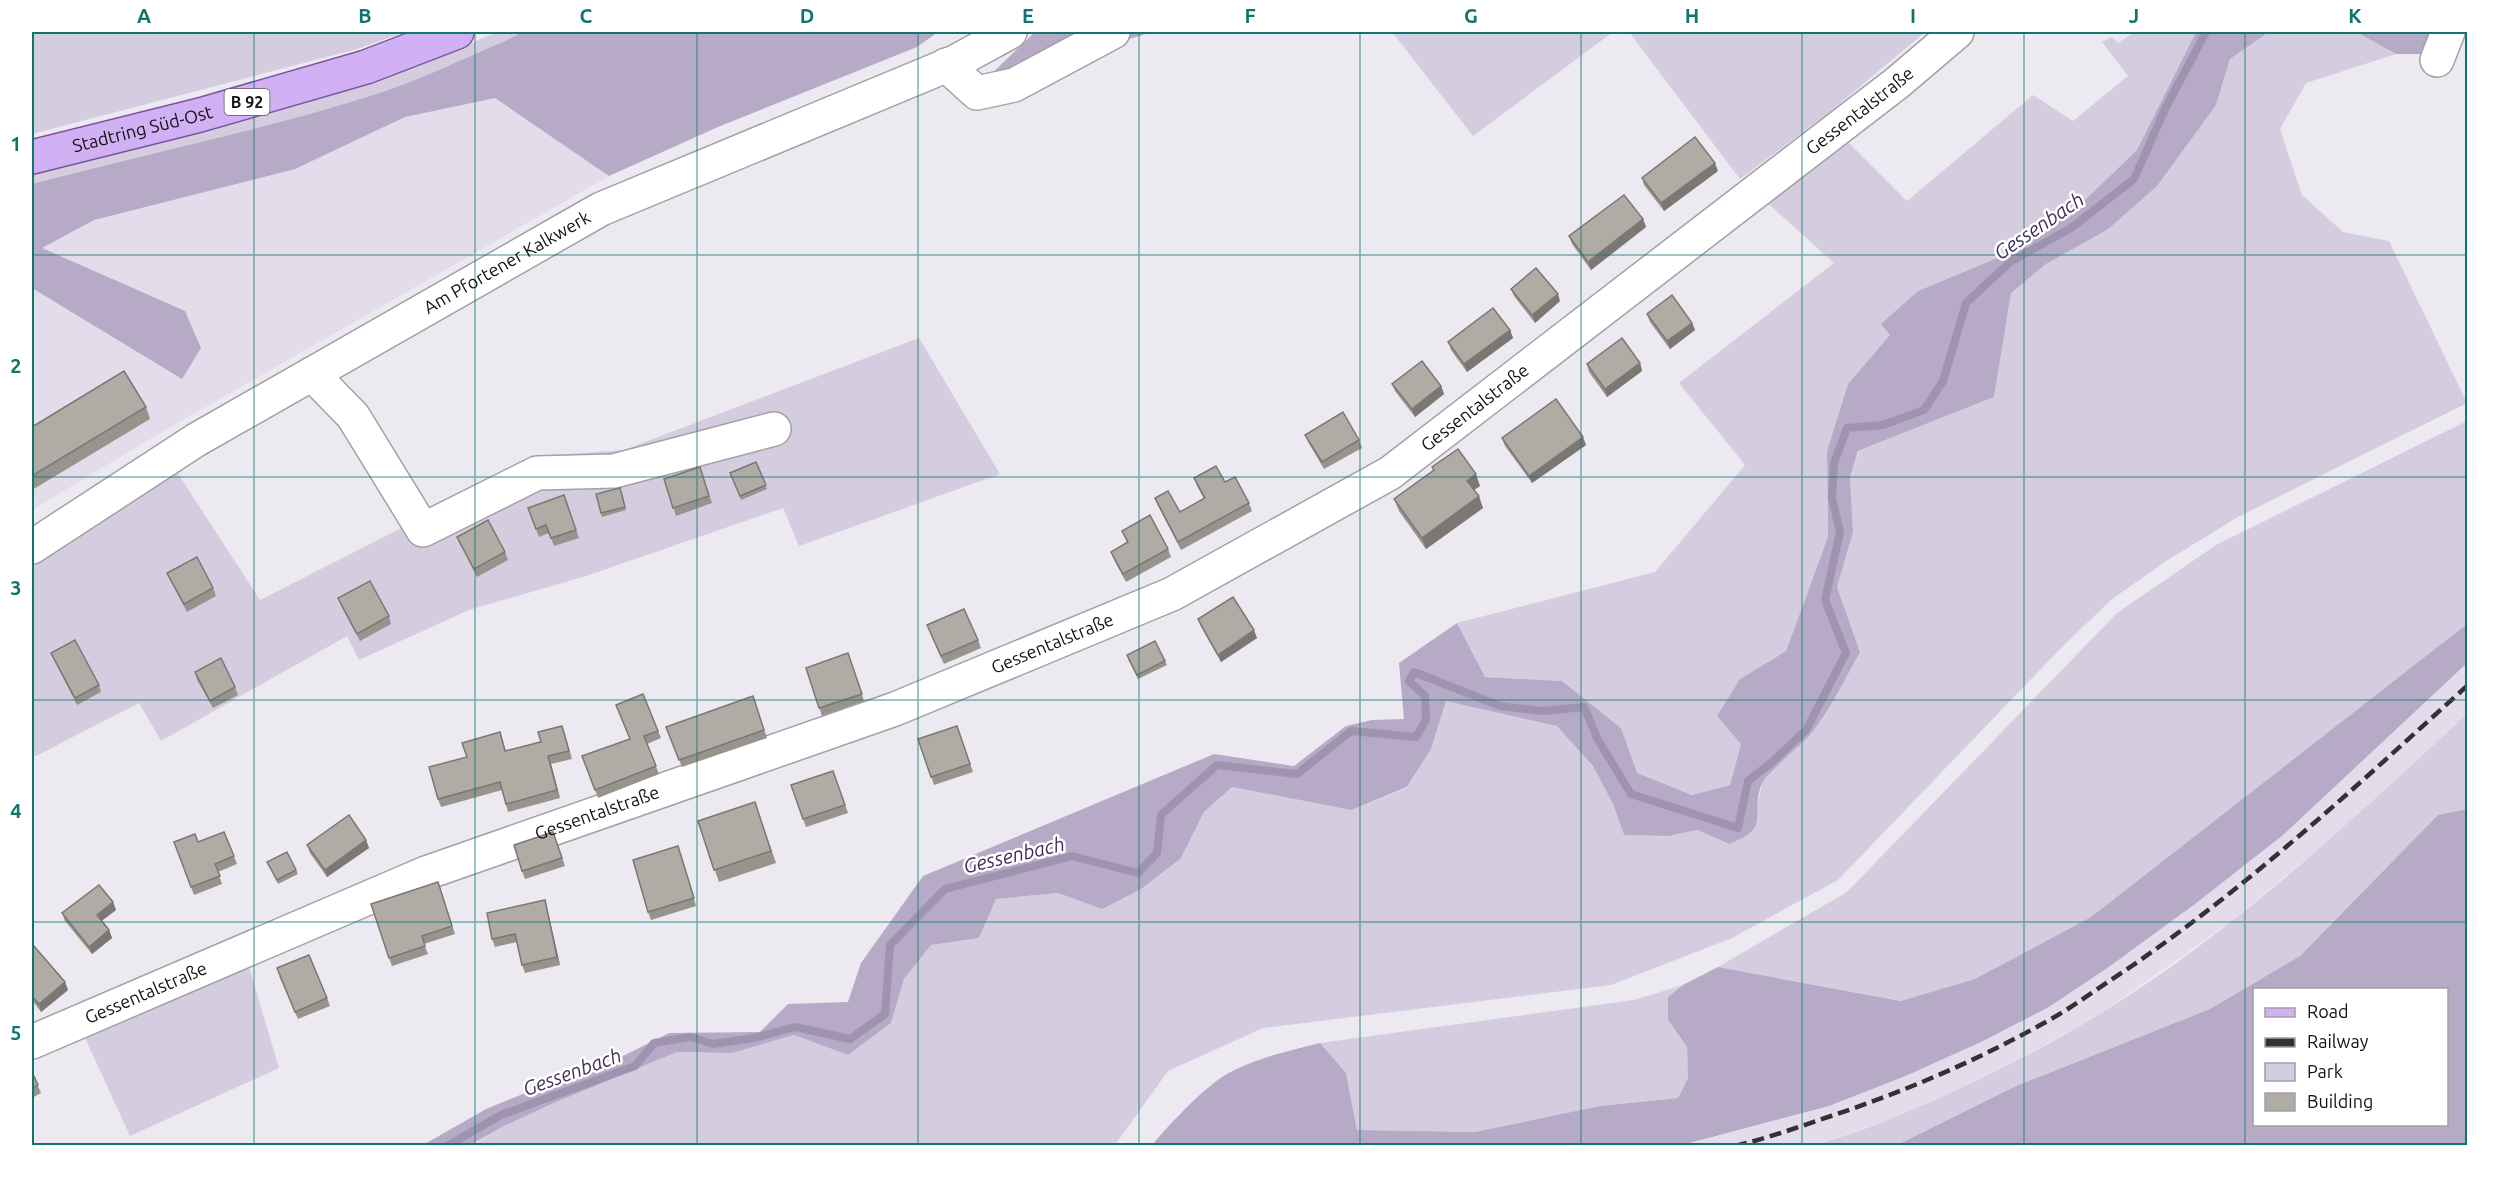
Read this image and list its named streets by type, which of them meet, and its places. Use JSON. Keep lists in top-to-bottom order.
{
  "streets": {
    "main road": ["B 92", "Stadtring Süd-Ost"],
    "street": ["Gessentalstraße", "Am Pfortener Kalkwerk"]
  },
  "water": ["Gessenbach"],
  "legend": [
    "Road",
    "Railway",
    "Park",
    "Building"
  ],
  "grid": {
    "columns": [
      "A",
      "B",
      "C",
      "D",
      "E",
      "F",
      "G",
      "H",
      "I",
      "J",
      "K"
    ],
    "rows": [
      "1",
      "2",
      "3",
      "4",
      "5"
    ]
  }
}
